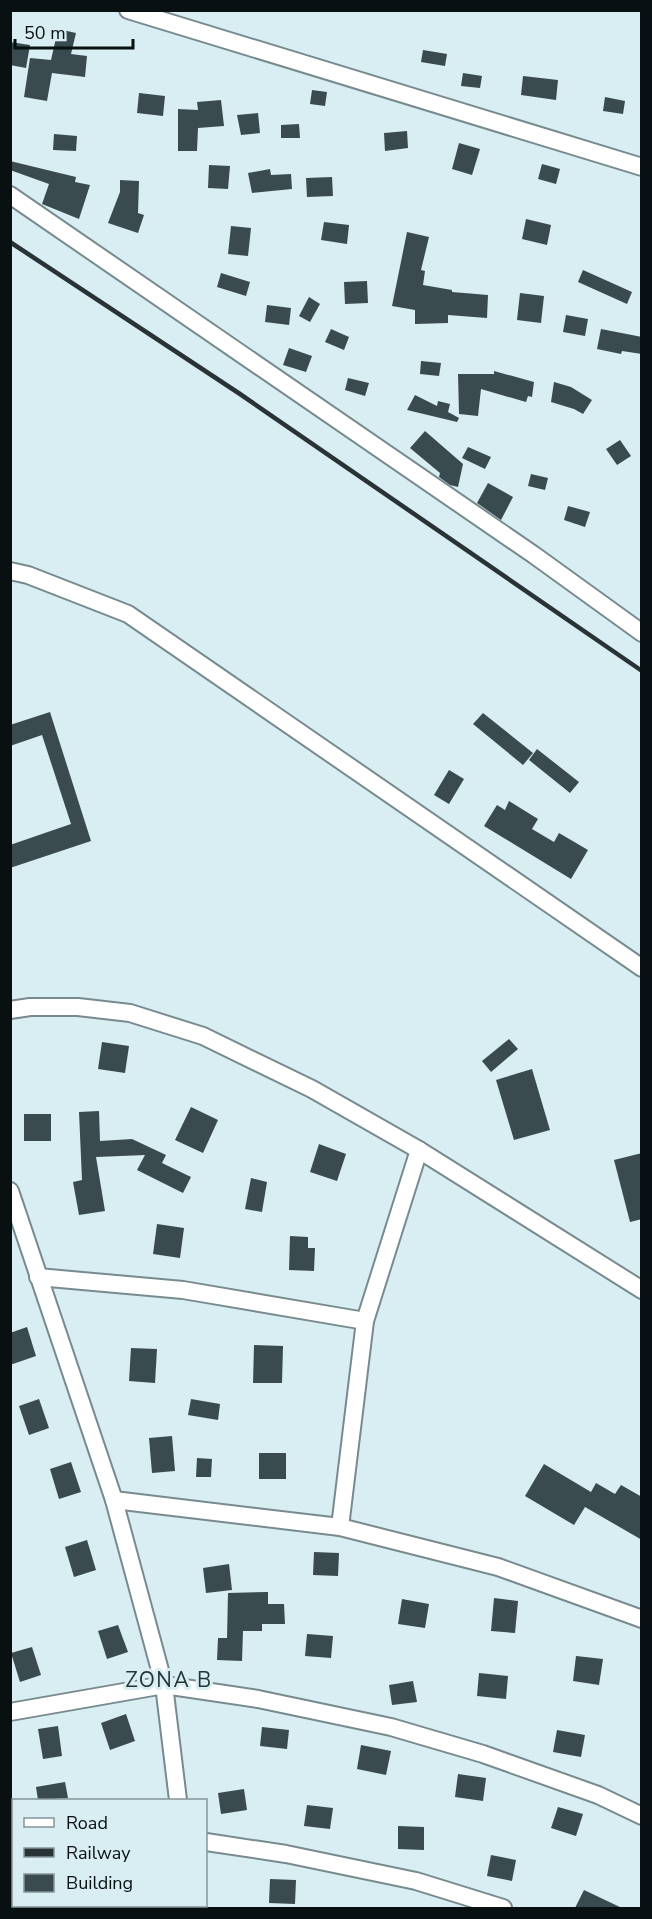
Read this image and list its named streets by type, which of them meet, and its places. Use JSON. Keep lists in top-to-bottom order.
{
  "districts": ["ZONA B"],
  "legend": ["Road", "Railway", "Building"],
  "scale_bar": "50 m"
}
